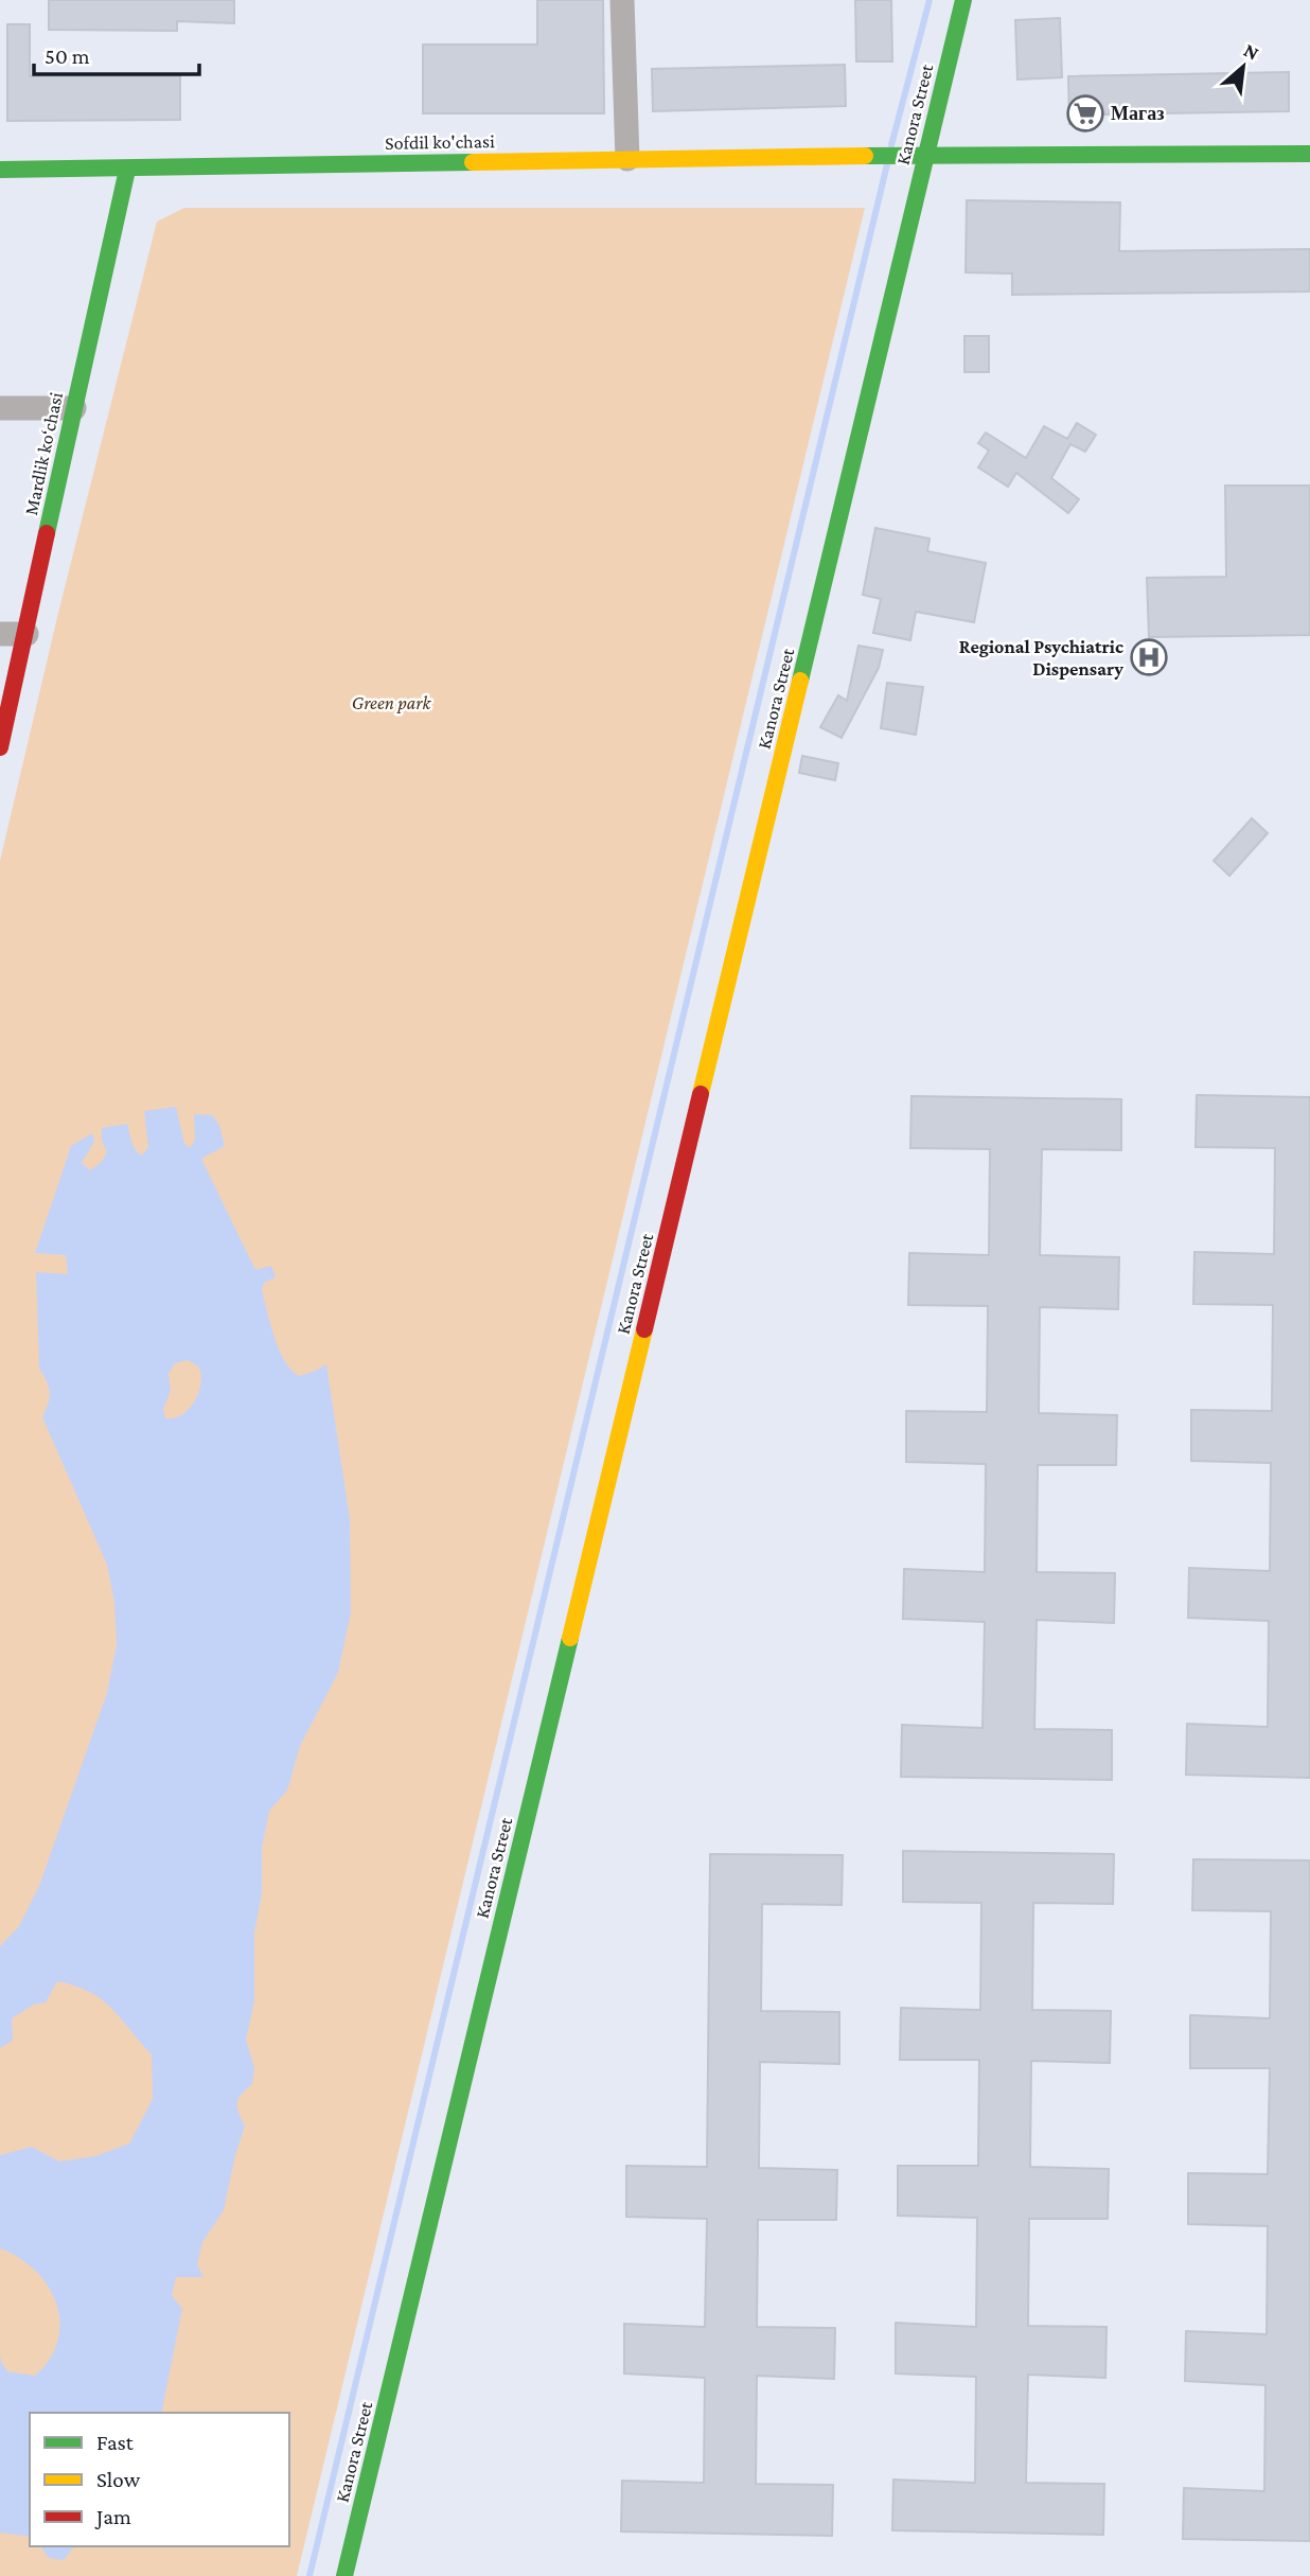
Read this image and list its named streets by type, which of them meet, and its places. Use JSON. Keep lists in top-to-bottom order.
{
  "streets": {
    "street": ["Kanora Street", "Sofdil ko'chasi", "Mardlik ko‘chasi"]
  },
  "crossings": [
    ["Kanora Street", "Sofdil ko'chasi"],
    ["Sofdil ko'chasi", "Mardlik ko‘chasi"]
  ],
  "parks": ["Green park"],
  "places": {
    "supermarket": ["Магаз"],
    "hospital": ["Regional Psychiatric Dispensary"]
  },
  "legend": ["Fast", "Slow", "Jam"],
  "scale_bar": "50 m",
  "north": "top right"
}
